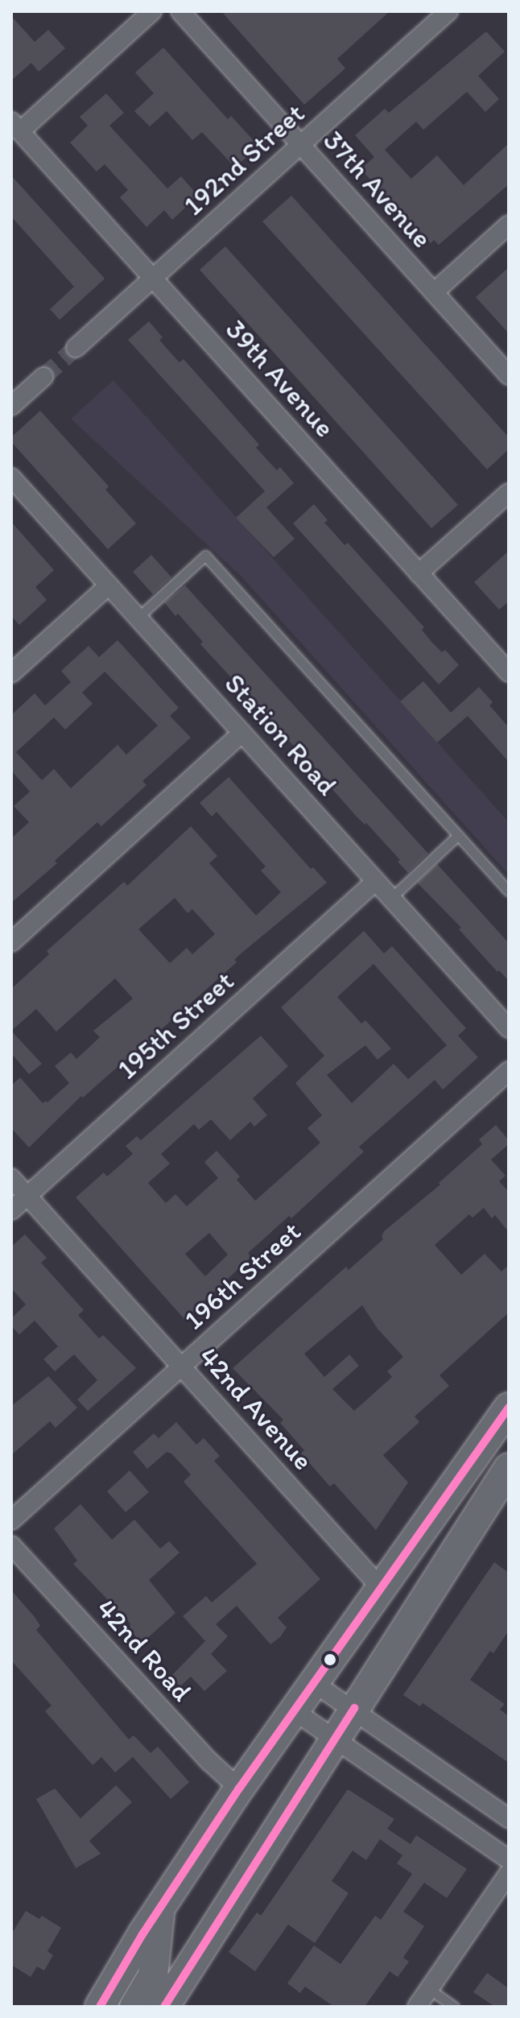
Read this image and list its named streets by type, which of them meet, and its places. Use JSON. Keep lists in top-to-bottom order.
{
  "streets": {
    "street": [
      "192nd Street",
      "37th Avenue",
      "39th Avenue",
      "Station Road",
      "195th Street",
      "196th Street",
      "42nd Avenue",
      "42nd Road"
    ]
  },
  "crossings": [
    ["192nd Street", "37th Avenue"],
    ["192nd Street", "39th Avenue"],
    ["Station Road", "195th Street"],
    ["195th Street", "42nd Avenue"],
    ["196th Street", "42nd Avenue"]
  ]
}
